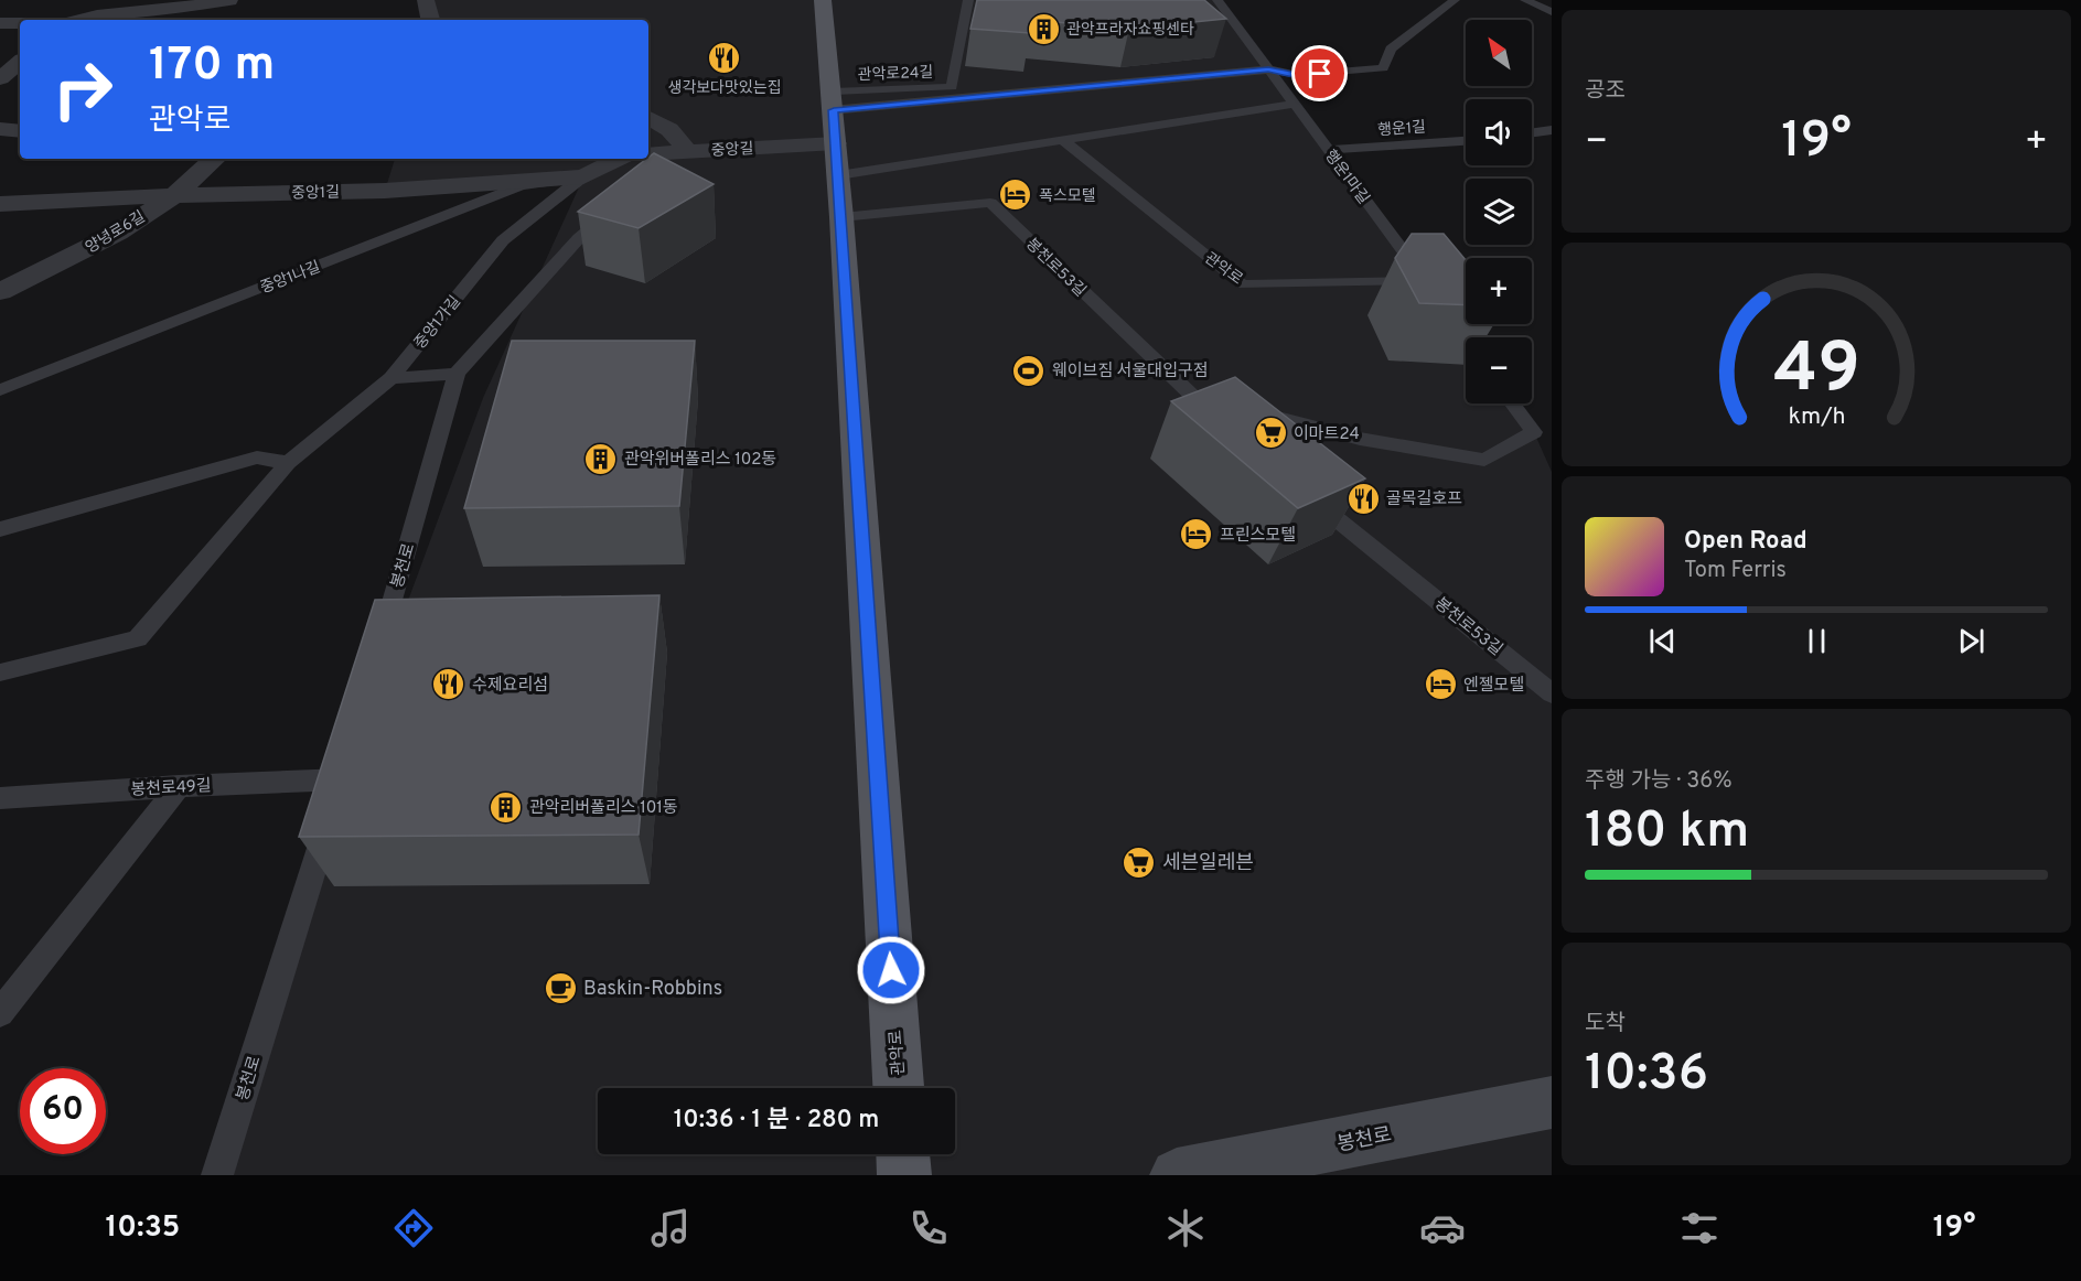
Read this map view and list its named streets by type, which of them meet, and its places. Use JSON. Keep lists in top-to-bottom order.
{
  "streets": {
    "main road": ["관악로", "봉천로"],
    "street": ["중앙길", "중앙1길", "양녕로6길"],
    "lane": [
      "관악로24길",
      "행운1길",
      "행운1마길",
      "봉천로53길",
      "중앙1나길",
      "중앙1가길",
      "봉천로49길"
    ]
  },
  "crossings": [
    ["관악로24길", "중앙길"],
    ["관악로24길", "관악로"],
    ["행운1길", "행운1마길"],
    ["중앙길", "관악로"],
    ["행운1마길", "관악로"],
    ["중앙1길", "양녕로6길"],
    ["중앙1길", "중앙1나길"],
    ["중앙1길", "중앙1가길"],
    ["봉천로53길", "관악로"],
    ["중앙1나길", "중앙1가길"],
    ["봉천로", "봉천로49길"]
  ],
  "places": {
    "building": ["관악프라자쇼핑센타", "관악위버폴리스 102동", "관악리버폴리스 101동"],
    "restaurant": ["생각보다맛있는집", "골목길호프", "수제요리섬"],
    "hotel": ["폭스모텔", "프린스모텔", "엔젤모텔"],
    "sports": ["웨이브짐 서울대입구점"],
    "supermarket": ["이마트24", "세븐일레븐"],
    "cafe": ["Baskin-Robbins"]
  },
  "north": "top left",
  "page": {
    "tile": [
      "공조",
      ["주행 가능 · 36%", "180 km"],
      ["도착", "10:36"]
    ],
    "map_buttons": ["+", "−"],
    "turn": ["170 m", "관악로"],
    "heat": ["−", "19°", "+"],
    "song": ["Open Road", "Tom Ferris"],
    "limit": "60",
    "trip": "10:36 · 1 분 · 280 m",
    "tabs": ["10:35", "19°"],
    "gauge": ["49", "km/h"]
  }
}
